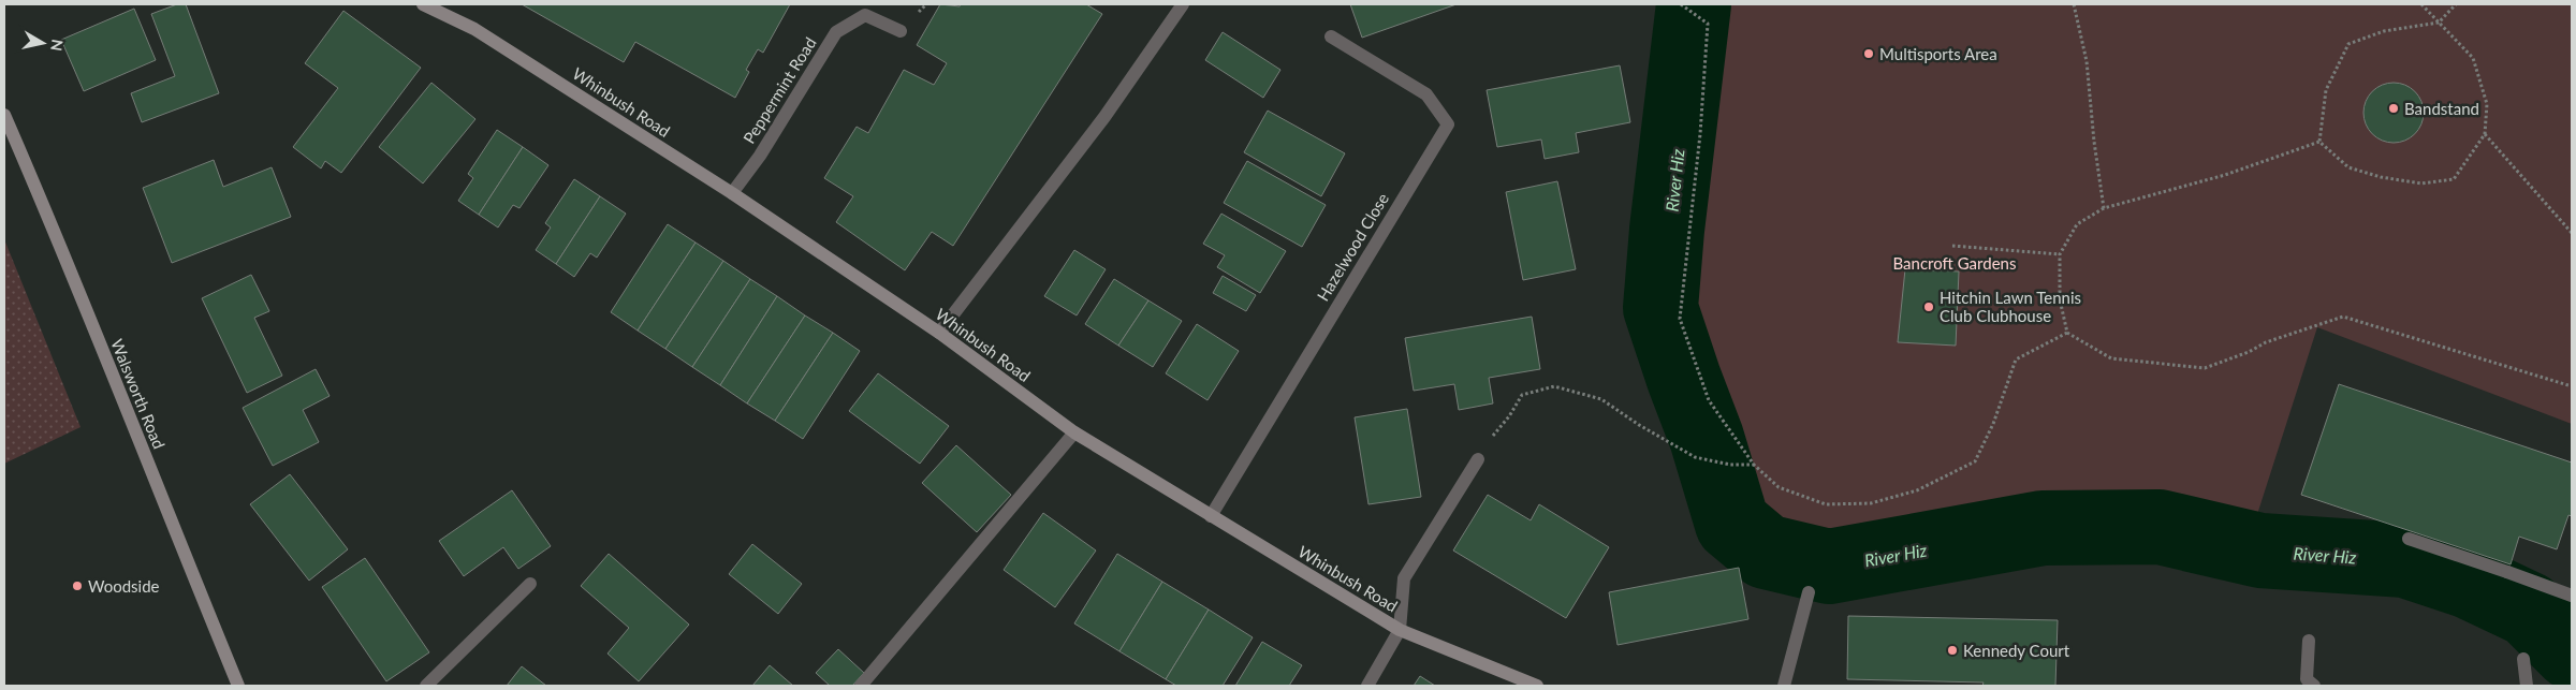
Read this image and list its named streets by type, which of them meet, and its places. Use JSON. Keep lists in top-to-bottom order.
{
  "streets": {
    "street": [
      "Peppermint Road",
      "Whinbush Road",
      "Hazelwood Close",
      "Walsworth Road"
    ]
  },
  "crossings": [
    ["Peppermint Road", "Whinbush Road"],
    ["Whinbush Road", "Hazelwood Close"]
  ],
  "water": ["River Hiz"],
  "parks": ["Bancroft Gardens"],
  "places": [
    "Multisports Area",
    "Bandstand",
    "Hitchin Lawn Tennis Club Clubhouse",
    "Woodside",
    "Kennedy Court"
  ],
  "north": "right"
}
